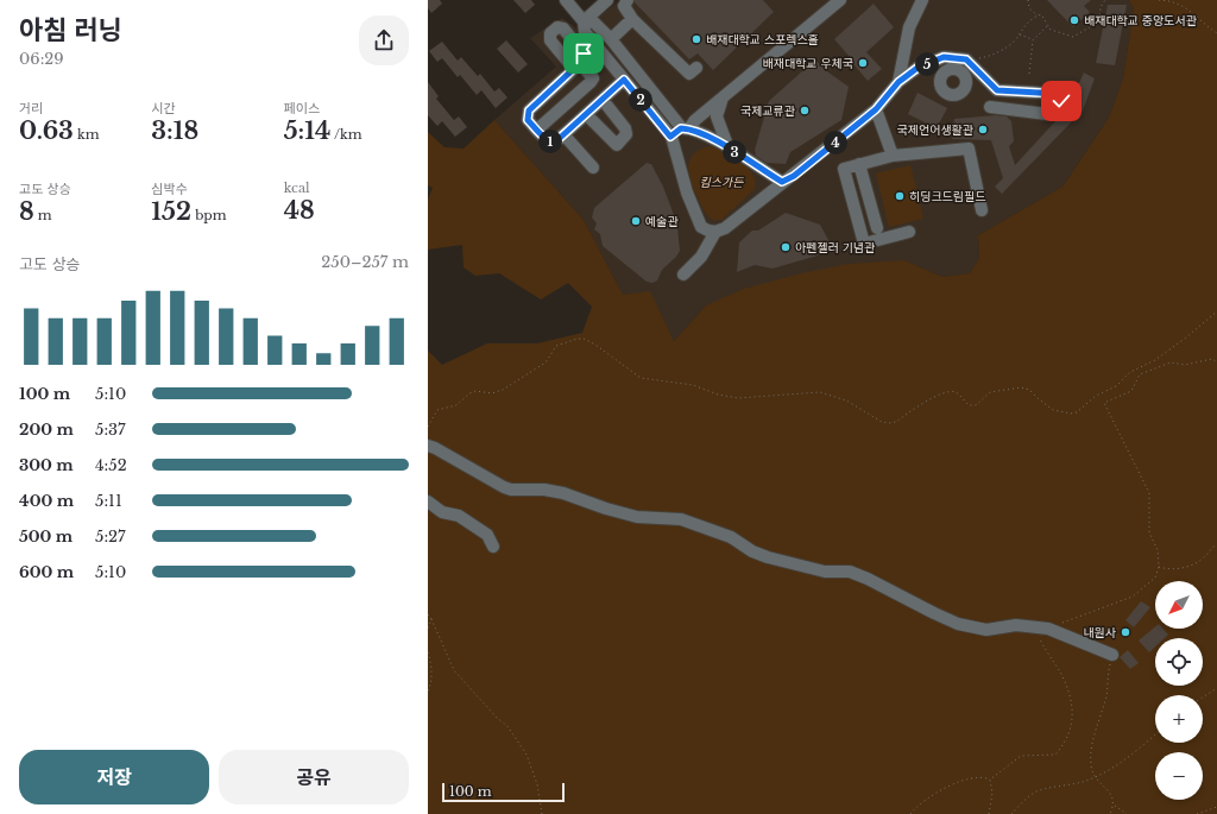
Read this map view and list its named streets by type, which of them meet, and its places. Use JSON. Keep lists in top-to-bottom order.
{
  "parks": ["킴스가든"],
  "places": [
    "배재대학교 중앙도서관",
    "배재대학교 스포렉스홀",
    "배재대학교 우체국",
    "국제교류관",
    "국제언어생활관",
    "히딩크드림필드",
    "예술관",
    "아펜젤러 기념관",
    "내원사"
  ],
  "scale_bar": "100 m",
  "north": "bottom left",
  "page": {
    "heading": ["아침 러닝", "06:29"],
    "pins": [
      "5",
      "2",
      "1",
      "4",
      "3"
    ],
    "stats": [
      ["거리", "0.63 km"],
      ["시간", "3:18"],
      ["페이스", "5:14 /km"],
      ["고도 상승", "8 m"],
      ["심박수", "152 bpm"],
      ["kcal", "48"]
    ],
    "chart": ["고도 상승", "250–257 m"],
    "list": [
      {
        "name": "100 m",
        "note": "5:10"
      },
      {
        "name": "200 m",
        "note": "5:37"
      },
      {
        "name": "300 m",
        "note": "4:52"
      },
      {
        "name": "400 m",
        "note": "5:11"
      },
      {
        "name": "500 m",
        "note": "5:27"
      },
      {
        "name": "600 m",
        "note": "5:10"
      }
    ],
    "map_buttons": ["+", "−"],
    "buttons": ["저장", "공유"],
    "scale": "100 m"
  }
}
